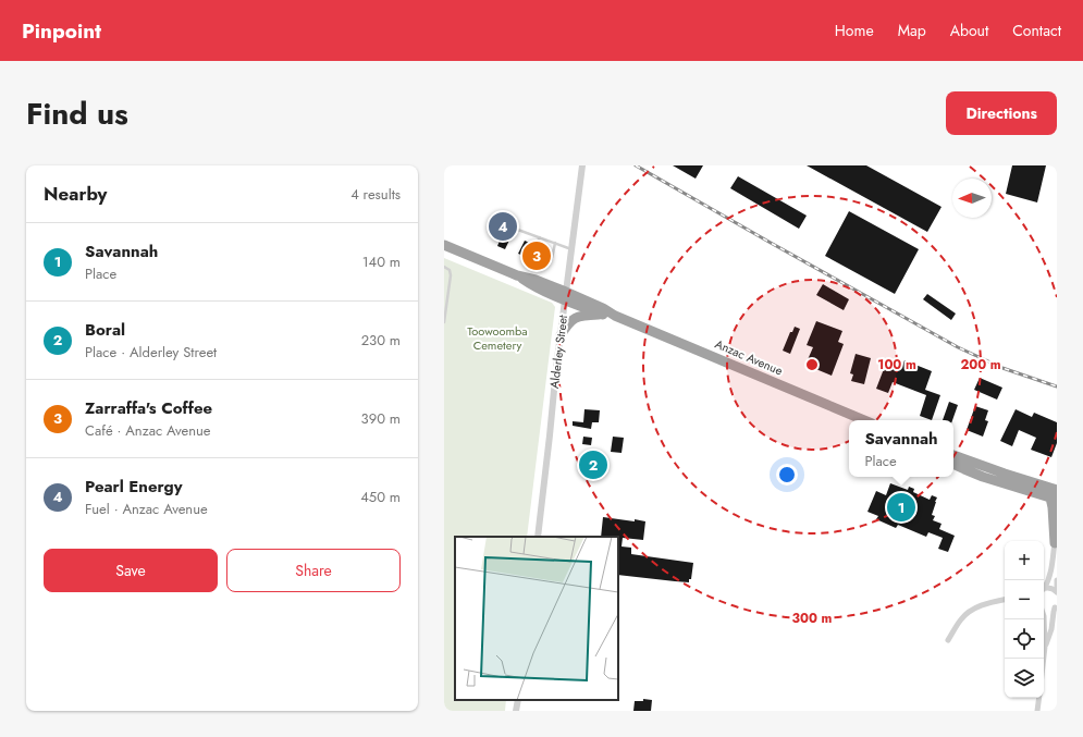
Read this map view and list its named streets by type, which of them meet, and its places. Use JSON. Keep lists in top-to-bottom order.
{
  "streets": {
    "highway": ["Anzac Avenue"],
    "street": ["Alderley Street"]
  },
  "crossings": [
    ["Alderley Street", "Anzac Avenue"]
  ],
  "parks": ["Toowoomba Cemetery"],
  "north": "left",
  "page": {
    "header": "Pinpoint",
    "nav": [
      "Home",
      "Map",
      "About",
      "Contact"
    ],
    "title": "Find us",
    "buttons": [
      "Directions",
      ["Save", "Share"]
    ],
    "heading": ["Nearby", "4 results"],
    "pins": [
      "4",
      "3",
      "2",
      "1"
    ],
    "list": [
      {
        "mark": "1",
        "name": "Savannah",
        "note": "Place",
        "value": "140 m"
      },
      {
        "mark": "2",
        "name": "Boral",
        "note": "Place · Alderley Street",
        "value": "230 m"
      },
      {
        "mark": "3",
        "name": "Zarraffa's Coffee",
        "note": "Café · Anzac Avenue",
        "value": "390 m"
      },
      {
        "mark": "4",
        "name": "Pearl Energy",
        "note": "Fuel · Anzac Avenue",
        "value": "450 m"
      }
    ],
    "popup": ["Savannah", "Place"],
    "map_buttons": ["+", "−"]
  },
  "rings": ["100 m", "200 m", "300 m"]
}
